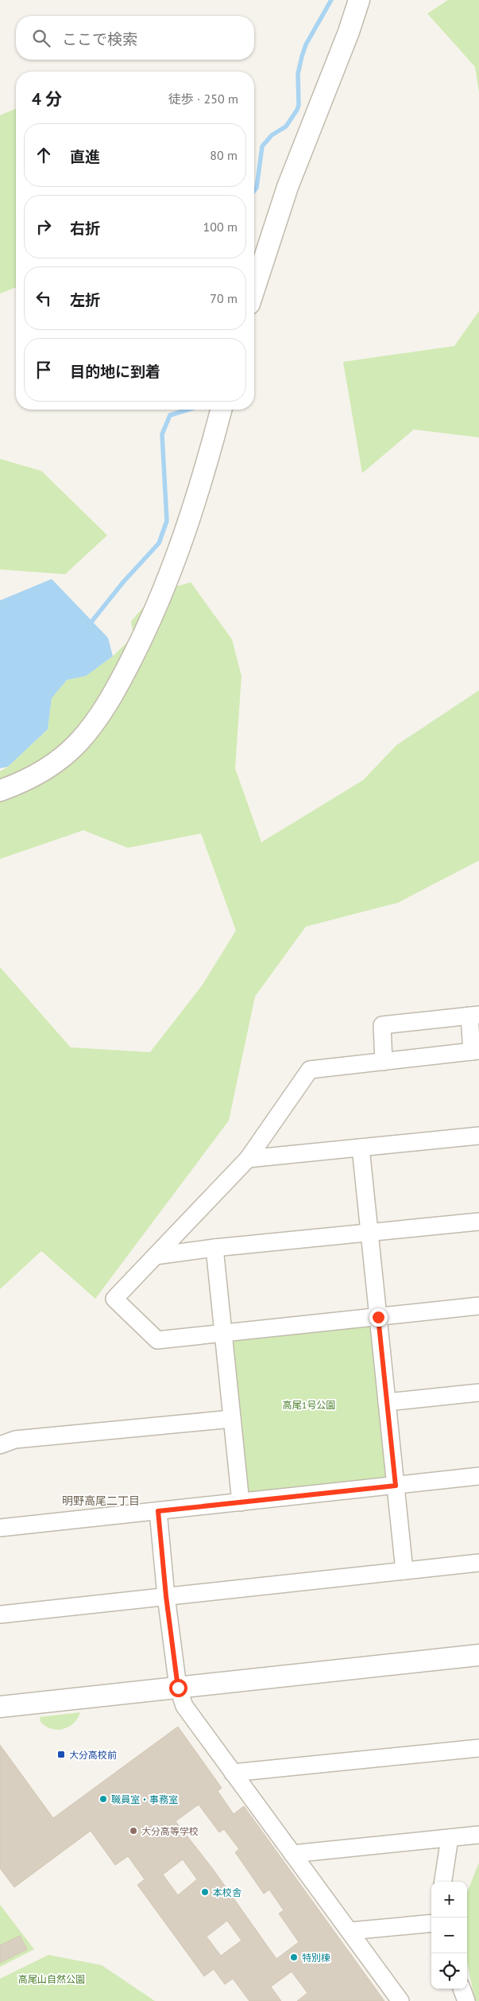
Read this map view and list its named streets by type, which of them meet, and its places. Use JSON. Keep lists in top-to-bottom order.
{
  "districts": ["明野高尾二丁目"],
  "parks": ["高尾1号公園", "高尾山自然公園"],
  "places": {
    "transit": ["大分高校前"],
    "other": [
      "職員室・事務室",
      "大分高等学校",
      "本校舎",
      "特別棟"
    ]
  },
  "page": {
    "search": "ここで検索",
    "heading": ["4 分", "徒歩 · 250 m"],
    "list": [
      ["直進", "80 m"],
      ["右折", "100 m"],
      ["左折", "70 m"],
      "目的地に到着"
    ],
    "map_buttons": ["+", "−"]
  }
}
